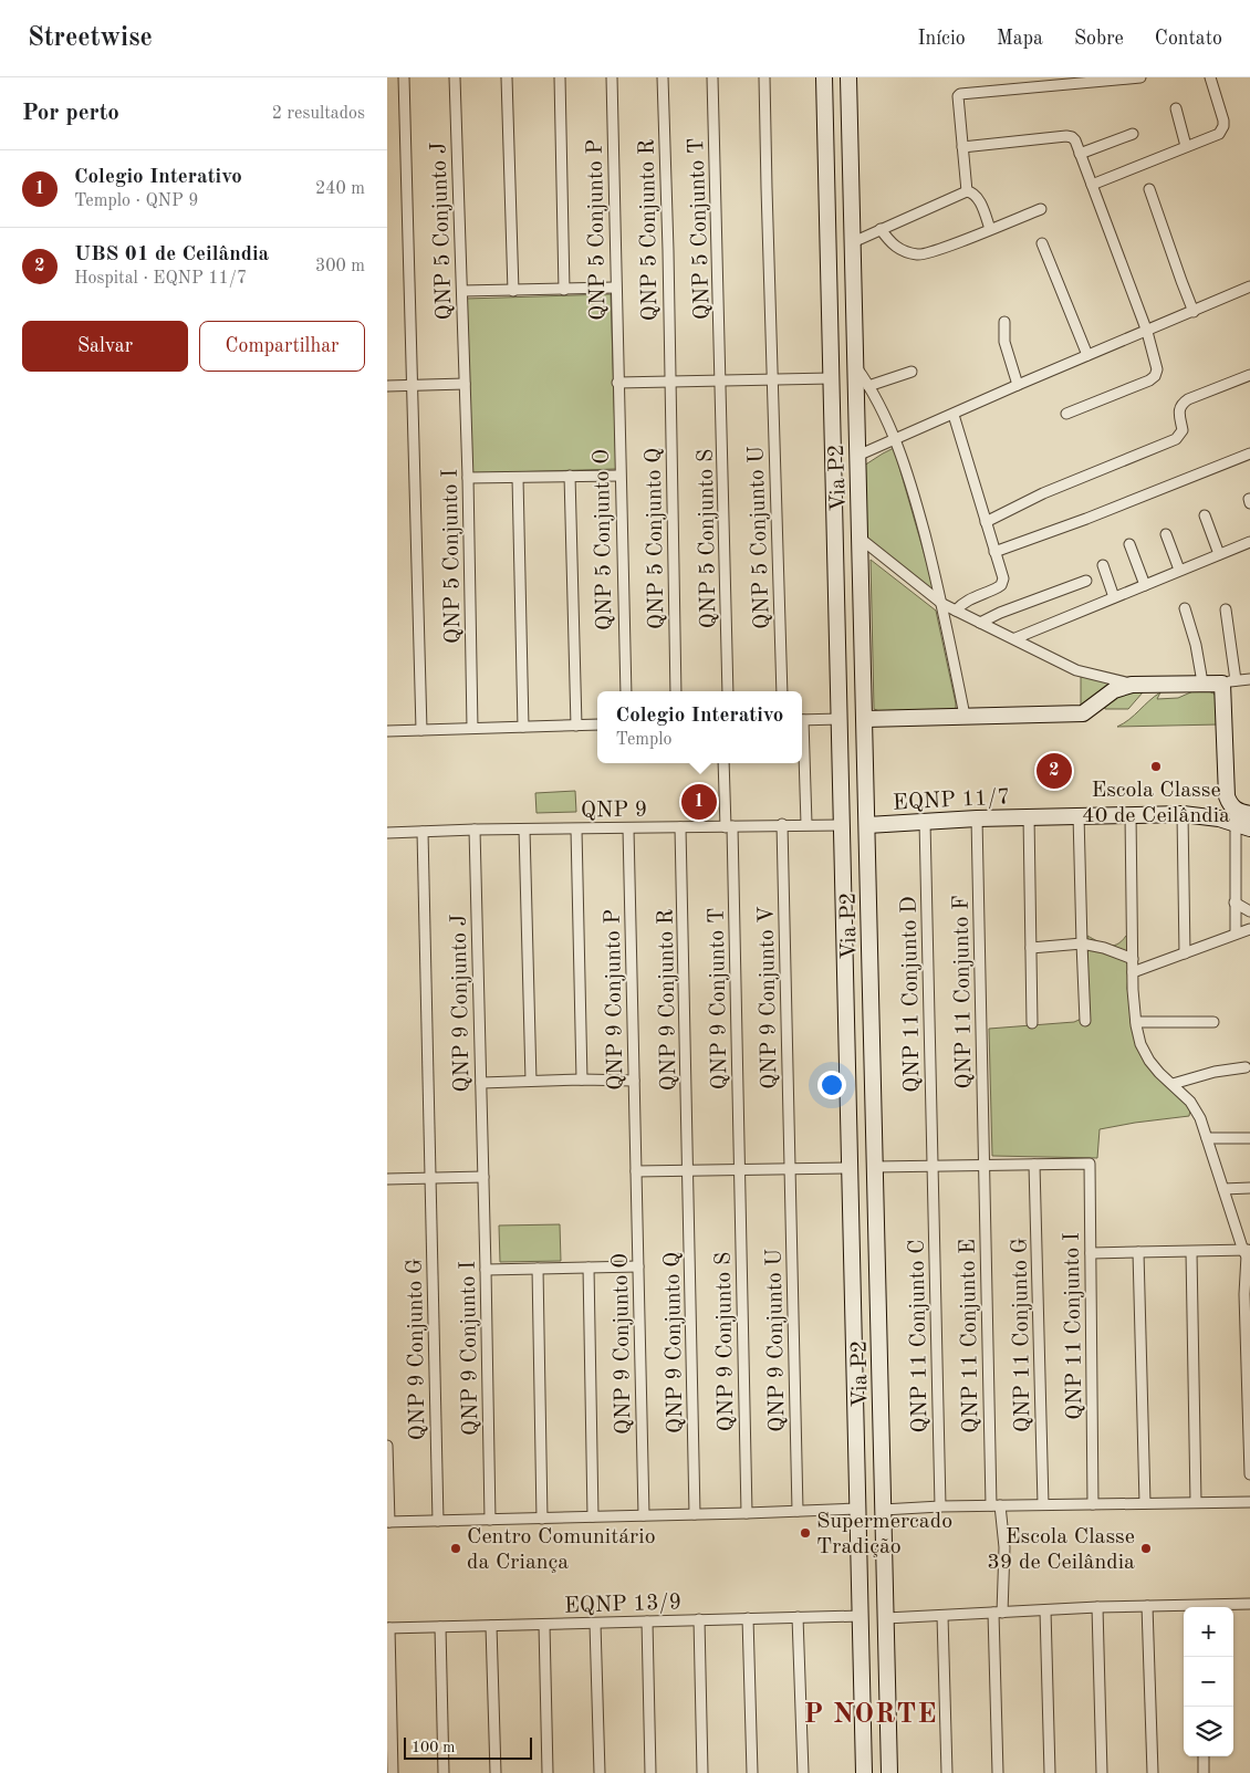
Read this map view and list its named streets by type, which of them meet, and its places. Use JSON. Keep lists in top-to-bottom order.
{
  "streets": {
    "main road": ["Via P2", "EQNP 11/7"],
    "street": [
      "QNP 5 Conjunto T",
      "QNP 5 Conjunto P",
      "QNP 5 Conjunto R",
      "QNP 5 Conjunto J",
      "QNP 5 Conjunto U",
      "QNP 5 Conjunto Q",
      "QNP 5 Conjunto S",
      "QNP 5 Conjunto O",
      "QNP 5 Conjunto I",
      "QNP 9",
      "QNP 11 Conjunto F",
      "QNP 11 Conjunto D",
      "QNP 9 Conjunto V",
      "QNP 9 Conjunto T",
      "QNP 9 Conjunto P",
      "QNP 9 Conjunto R",
      "QNP 9 Conjunto J",
      "QNP 11 Conjunto I",
      "QNP 11 Conjunto G",
      "QNP 11 Conjunto C",
      "QNP 11 Conjunto E",
      "QNP 9 Conjunto U",
      "QNP 9 Conjunto S",
      "QNP 9 Conjunto Q",
      "QNP 9 Conjunto O",
      "QNP 9 Conjunto I",
      "QNP 9 Conjunto G",
      "EQNP 13/9"
    ]
  },
  "crossings": [
    ["QNP 5 Conjunto T", "QNP 5 Conjunto S"],
    ["QNP 5 Conjunto P", "QNP 5 Conjunto O"],
    ["QNP 5 Conjunto R", "QNP 5 Conjunto Q"],
    ["QNP 5 Conjunto J", "QNP 5 Conjunto I"],
    ["Via P2", "EQNP 11/7"],
    ["Via P2", "QNP 9"],
    ["Via P2", "EQNP 13/9"],
    ["EQNP 11/7", "QNP 11 Conjunto F"],
    ["EQNP 11/7", "QNP 11 Conjunto D"],
    ["QNP 9", "QNP 9 Conjunto V"],
    ["QNP 9", "QNP 9 Conjunto T"],
    ["QNP 9", "QNP 9 Conjunto P"],
    ["QNP 9", "QNP 9 Conjunto R"],
    ["QNP 9", "QNP 9 Conjunto J"],
    ["QNP 9", "QNP 9 Conjunto G"],
    ["QNP 11 Conjunto F", "QNP 11 Conjunto E"],
    ["QNP 11 Conjunto D", "QNP 11 Conjunto C"],
    ["QNP 9 Conjunto V", "QNP 9 Conjunto U"],
    ["QNP 9 Conjunto T", "QNP 9 Conjunto S"],
    ["QNP 9 Conjunto P", "QNP 9 Conjunto O"],
    ["QNP 9 Conjunto R", "QNP 9 Conjunto Q"],
    ["QNP 9 Conjunto J", "QNP 9 Conjunto I"],
    ["QNP 11 Conjunto I", "QNP 11 Conjunto G"]
  ],
  "districts": ["P NORTE"],
  "places": [
    "Escola Classe 40 de Ceilândia",
    "Supermercado Tradição",
    "Centro Comunitário da Criança",
    "Escola Classe 39 de Ceilândia"
  ],
  "scale_bar": "100 m",
  "page": {
    "header": "Streetwise",
    "nav": [
      "Início",
      "Mapa",
      "Sobre",
      "Contato"
    ],
    "heading": ["Por perto", "2 resultados"],
    "list": [
      {
        "mark": "1",
        "name": "Colegio Interativo",
        "note": "Templo · QNP 9",
        "value": "240 m"
      },
      {
        "mark": "2",
        "name": "UBS 01 de Ceilândia",
        "note": "Hospital · EQNP 11/7",
        "value": "300 m"
      }
    ],
    "buttons": ["Salvar", "Compartilhar"],
    "popup": ["Colegio Interativo", "Templo"],
    "pins": ["2", "1"],
    "map_buttons": ["+", "−"],
    "scale": "100 m"
  }
}
